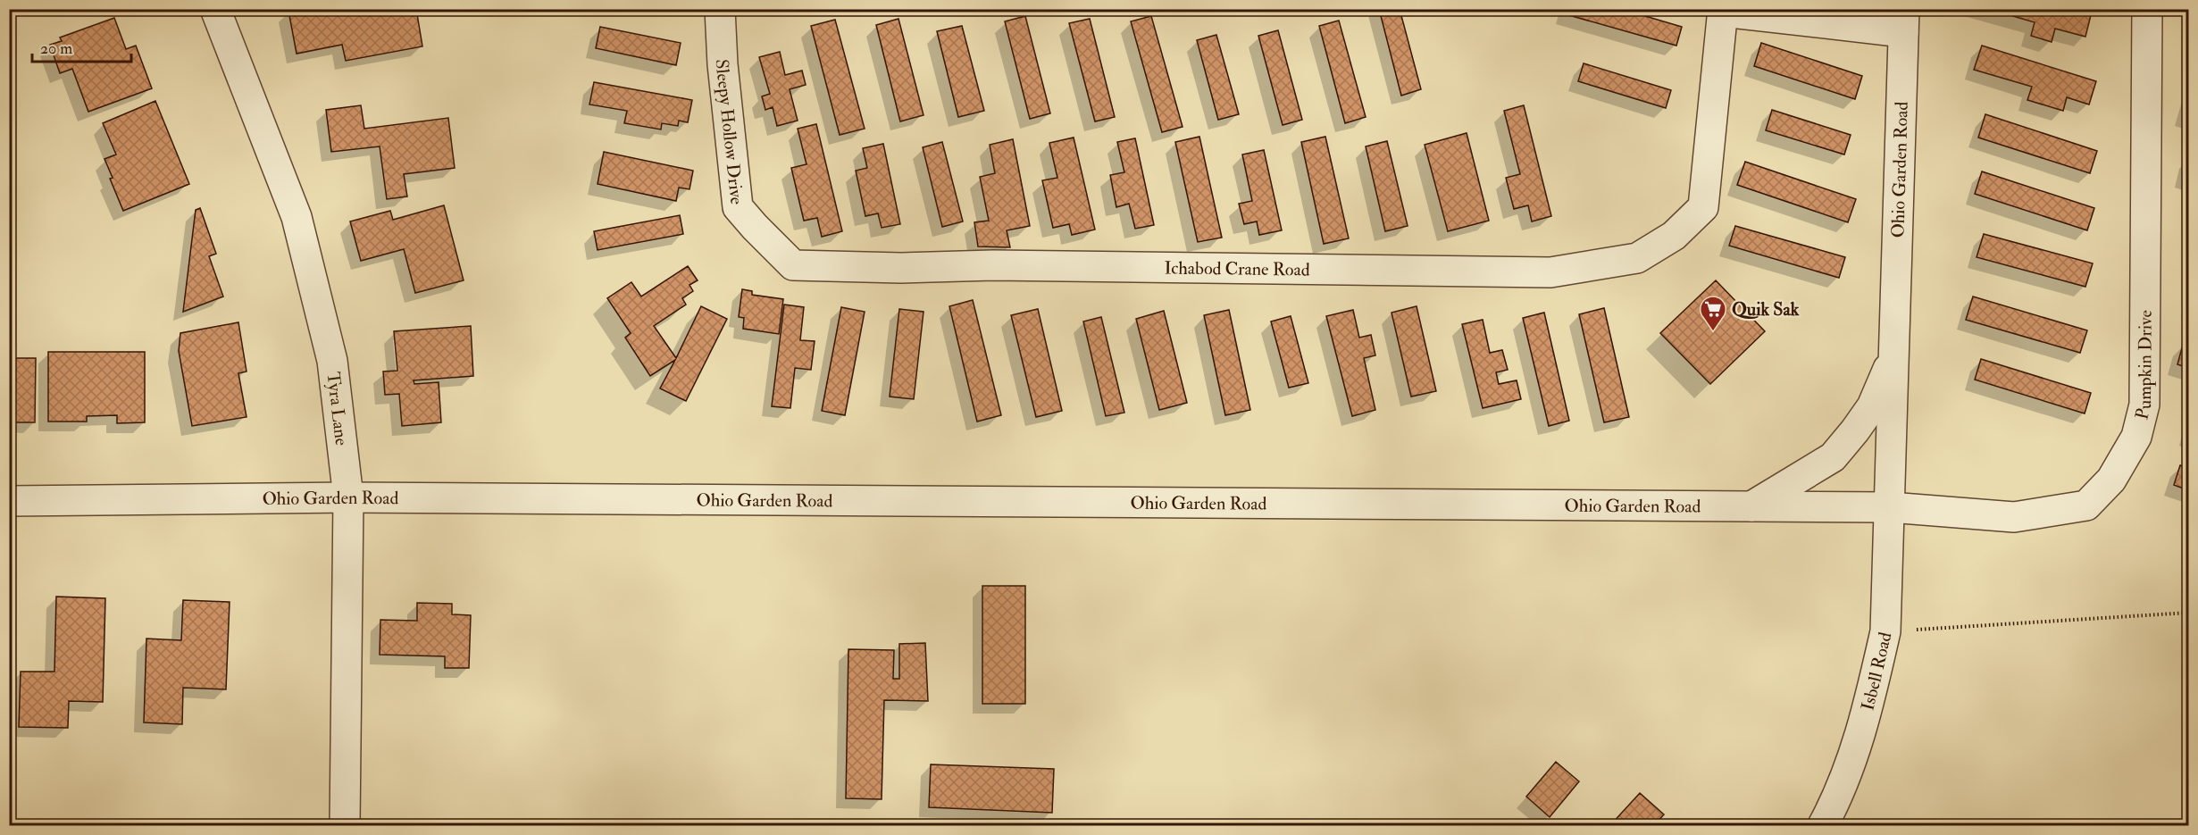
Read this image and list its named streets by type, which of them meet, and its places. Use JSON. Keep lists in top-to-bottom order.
{
  "streets": {
    "street": [
      "Sleepy Hollow Drive",
      "Ohio Garden Road",
      "Ichabod Crane Road",
      "Pumpkin Drive",
      "Tyra Lane",
      "Isbell Road"
    ]
  },
  "crossings": [
    ["Sleepy Hollow Drive", "Ichabod Crane Road"],
    ["Ohio Garden Road", "Pumpkin Drive"],
    ["Ohio Garden Road", "Tyra Lane"],
    ["Ohio Garden Road", "Isbell Road"],
    ["Pumpkin Drive", "Isbell Road"]
  ],
  "places": {
    "supermarket": ["Quik Sak"]
  },
  "scale_bar": "20 m"
}
